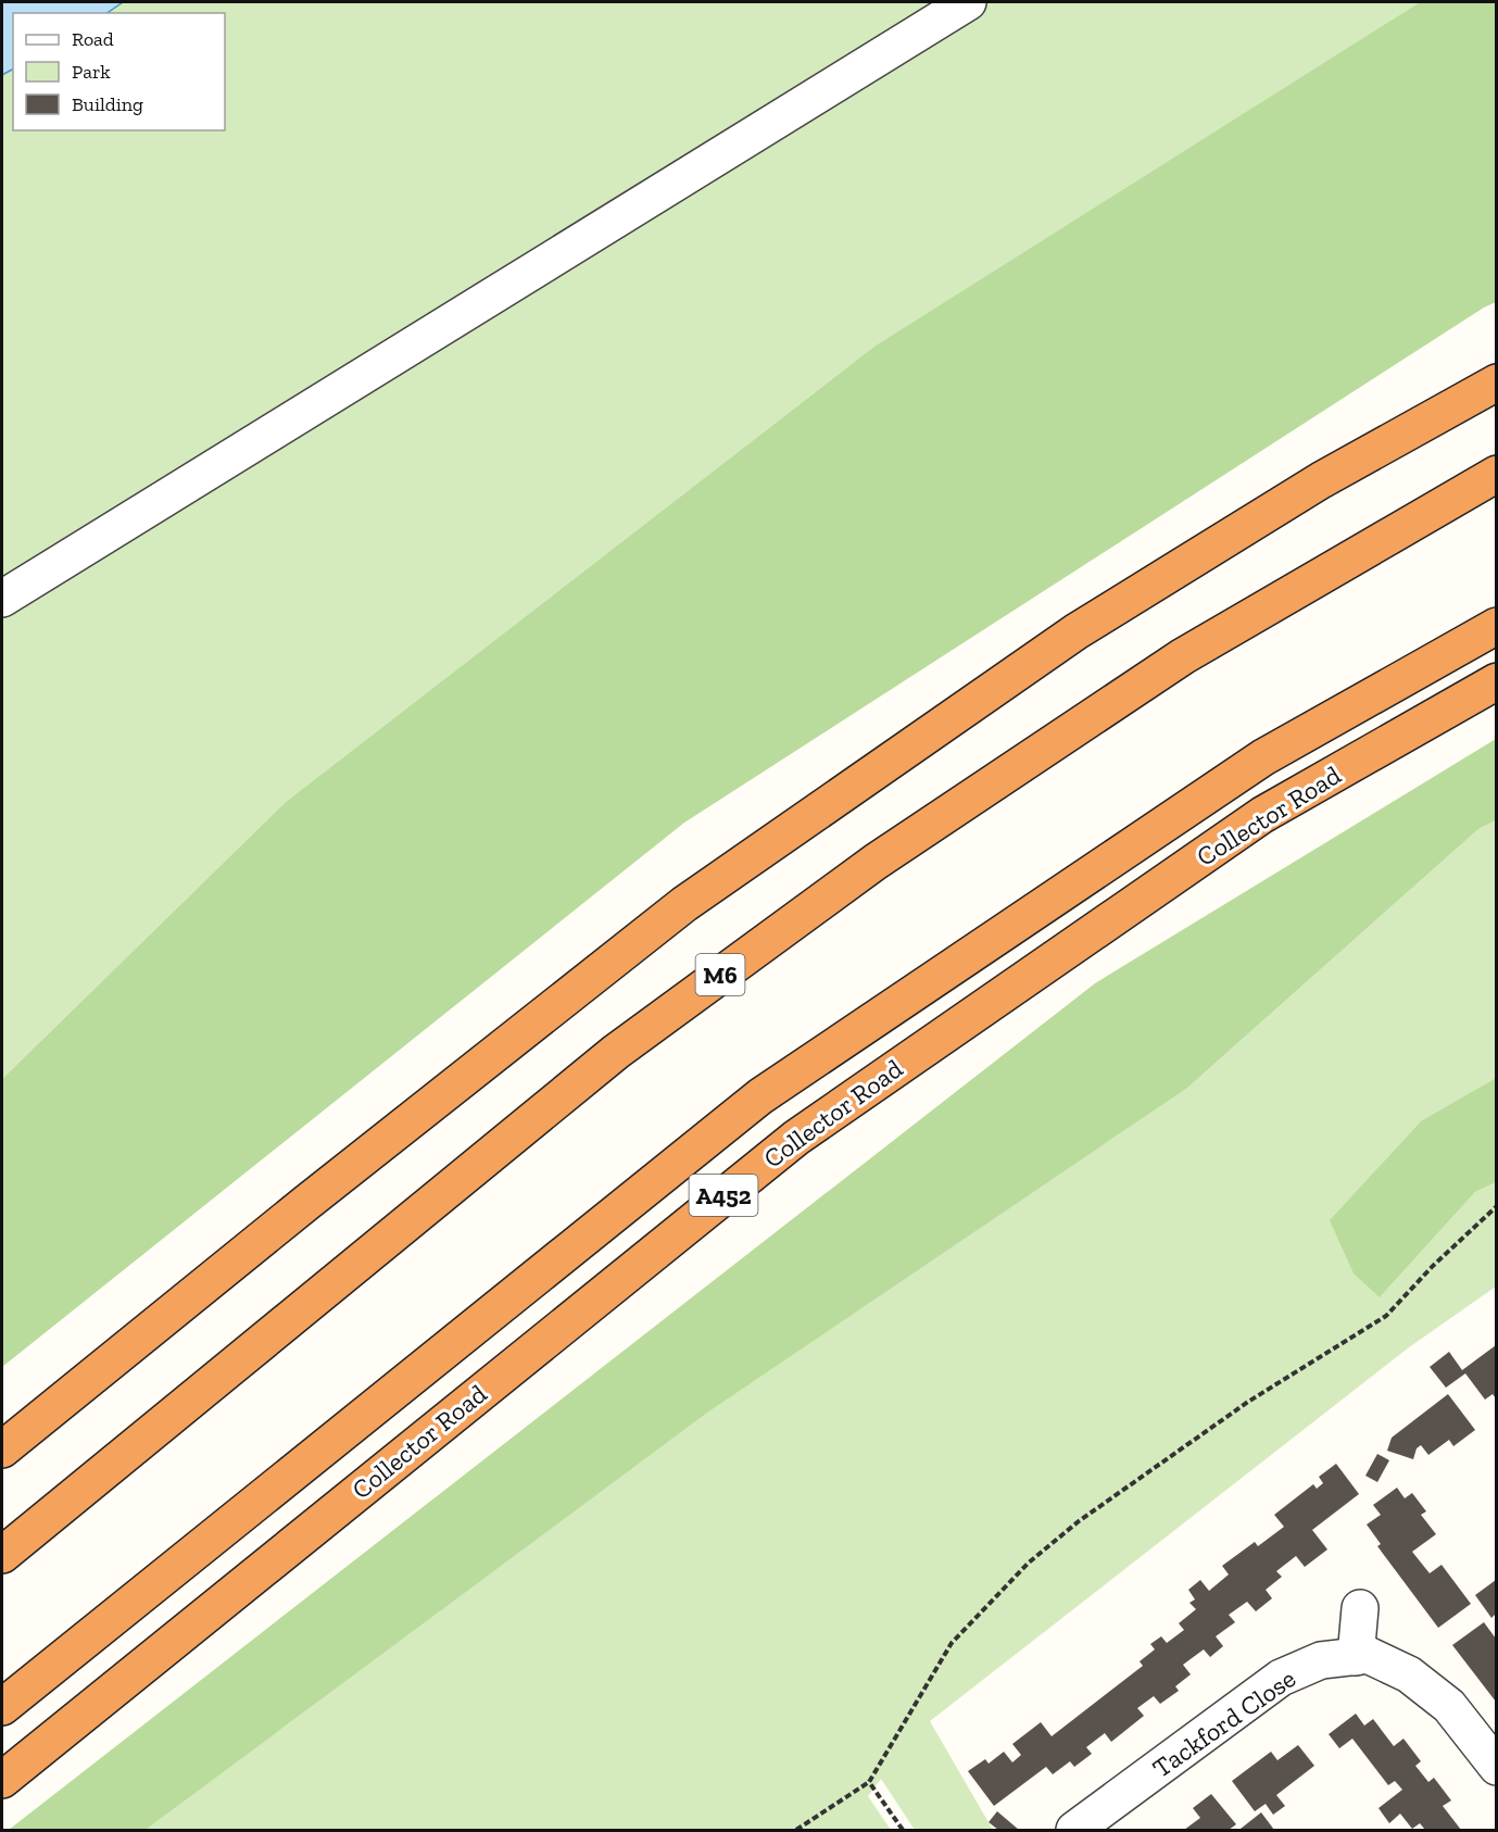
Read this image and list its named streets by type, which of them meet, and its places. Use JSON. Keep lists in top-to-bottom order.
{
  "streets": {
    "highway": ["Collector Road", "M6", "A452"],
    "street": ["Tackford Close"]
  },
  "legend": ["Road", "Park", "Building"]
}
